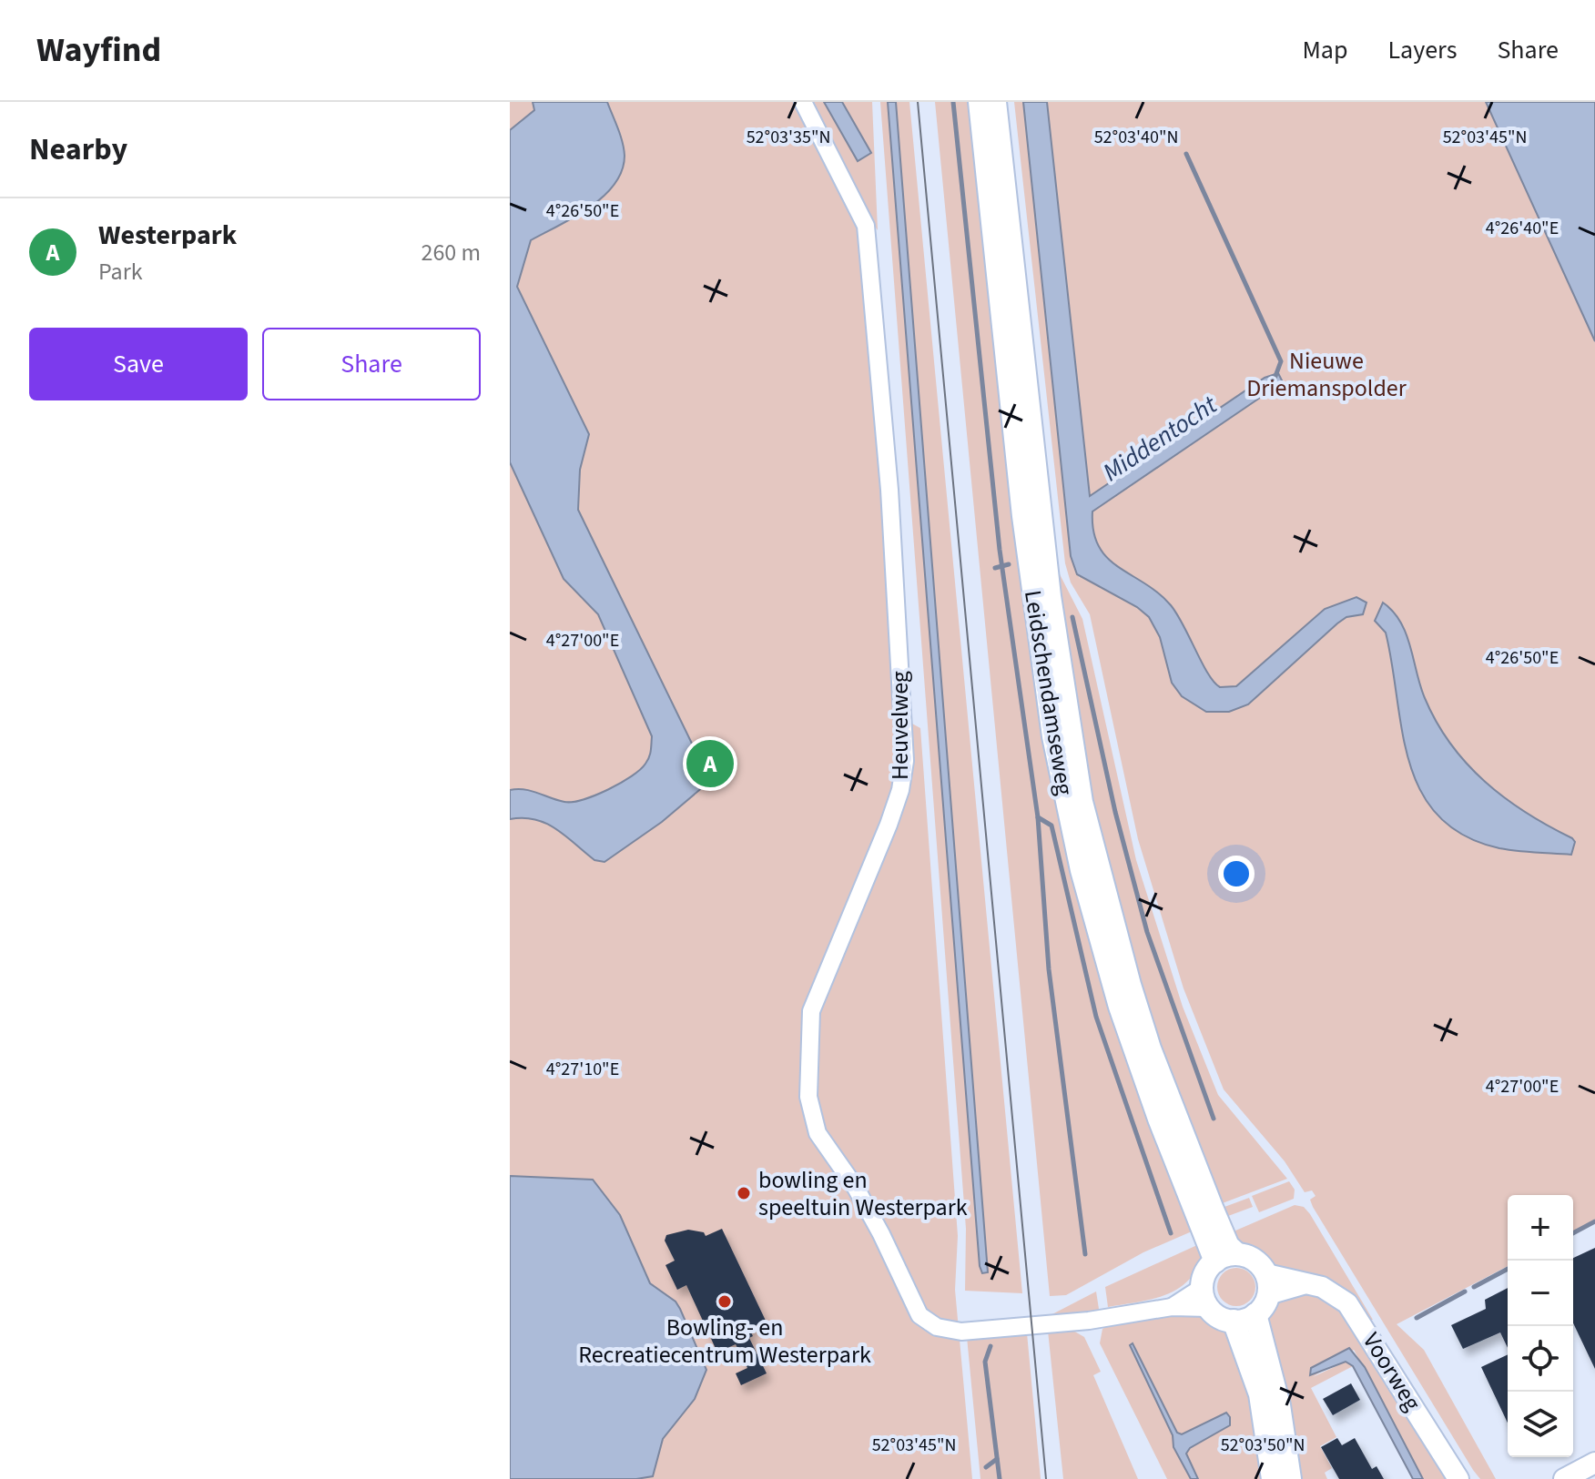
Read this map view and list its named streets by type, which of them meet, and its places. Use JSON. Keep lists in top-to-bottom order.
{
  "streets": {
    "main road": ["Leidschendamseweg"],
    "street": ["Heuvelweg", "Voorweg"]
  },
  "crossings": [
    ["Leidschendamseweg", "Heuvelweg"],
    ["Leidschendamseweg", "Voorweg"],
    ["Heuvelweg", "Voorweg"]
  ],
  "water": ["Middentocht"],
  "parks": ["Nieuwe Driemanspolder"],
  "places": ["bowling en speeltuin Westerpark", "Bowling- en Recreatiecentrum Westerpark"],
  "page": {
    "header": "Wayfind",
    "nav": ["Map", "Layers", "Share"],
    "heading": "Nearby",
    "list": [
      {
        "mark": "A",
        "name": "Westerpark",
        "note": "Park",
        "value": "260 m"
      }
    ],
    "buttons": ["Save", "Share"],
    "pins": "A",
    "map_buttons": ["+", "−"]
  },
  "coordinates": [
    "52°03'35\"N",
    "52°03'40\"N",
    "52°03'45\"N",
    "4°26'50\"E",
    "4°26'40\"E",
    "4°27'00\"E",
    "4°27'10\"E",
    "52°03'50\"N"
  ]
}
